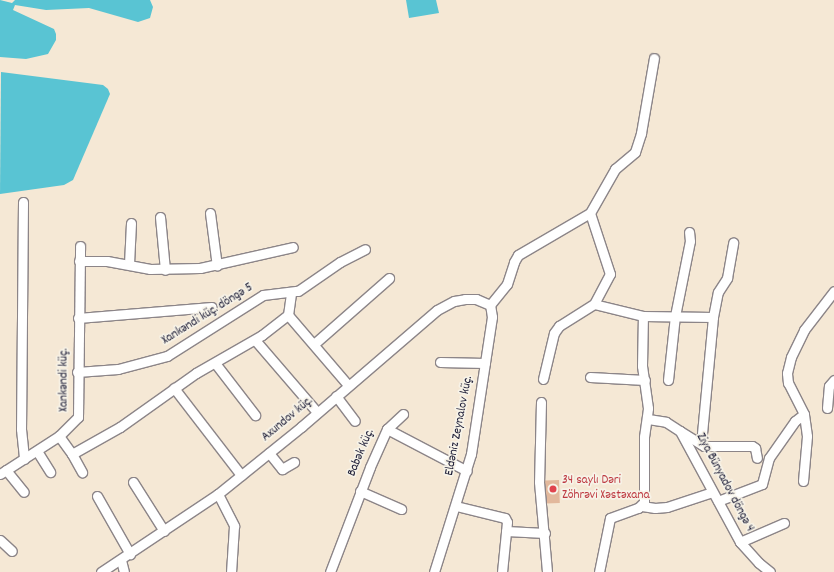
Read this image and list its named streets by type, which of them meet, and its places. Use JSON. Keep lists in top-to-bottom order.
{
  "streets": {
    "street": [
      "Xankəndi küç. döngə 5",
      "Xankəndi küç.",
      "Axundov küç.",
      "Eldəniz Zeynalov küç.",
      "Babək küç.",
      "Ziya Bünyadov döngə 4"
    ]
  },
  "crossings": [
    ["Xankəndi küç. döngə 5", "Xankəndi küç."],
    ["Axundov küç.", "Eldəniz Zeynalov küç."],
    ["Eldəniz Zeynalov küç.", "Babək küç."]
  ],
  "places": ["34 saylı Dəri Zöhrəvi Xəstəxana"]
}
